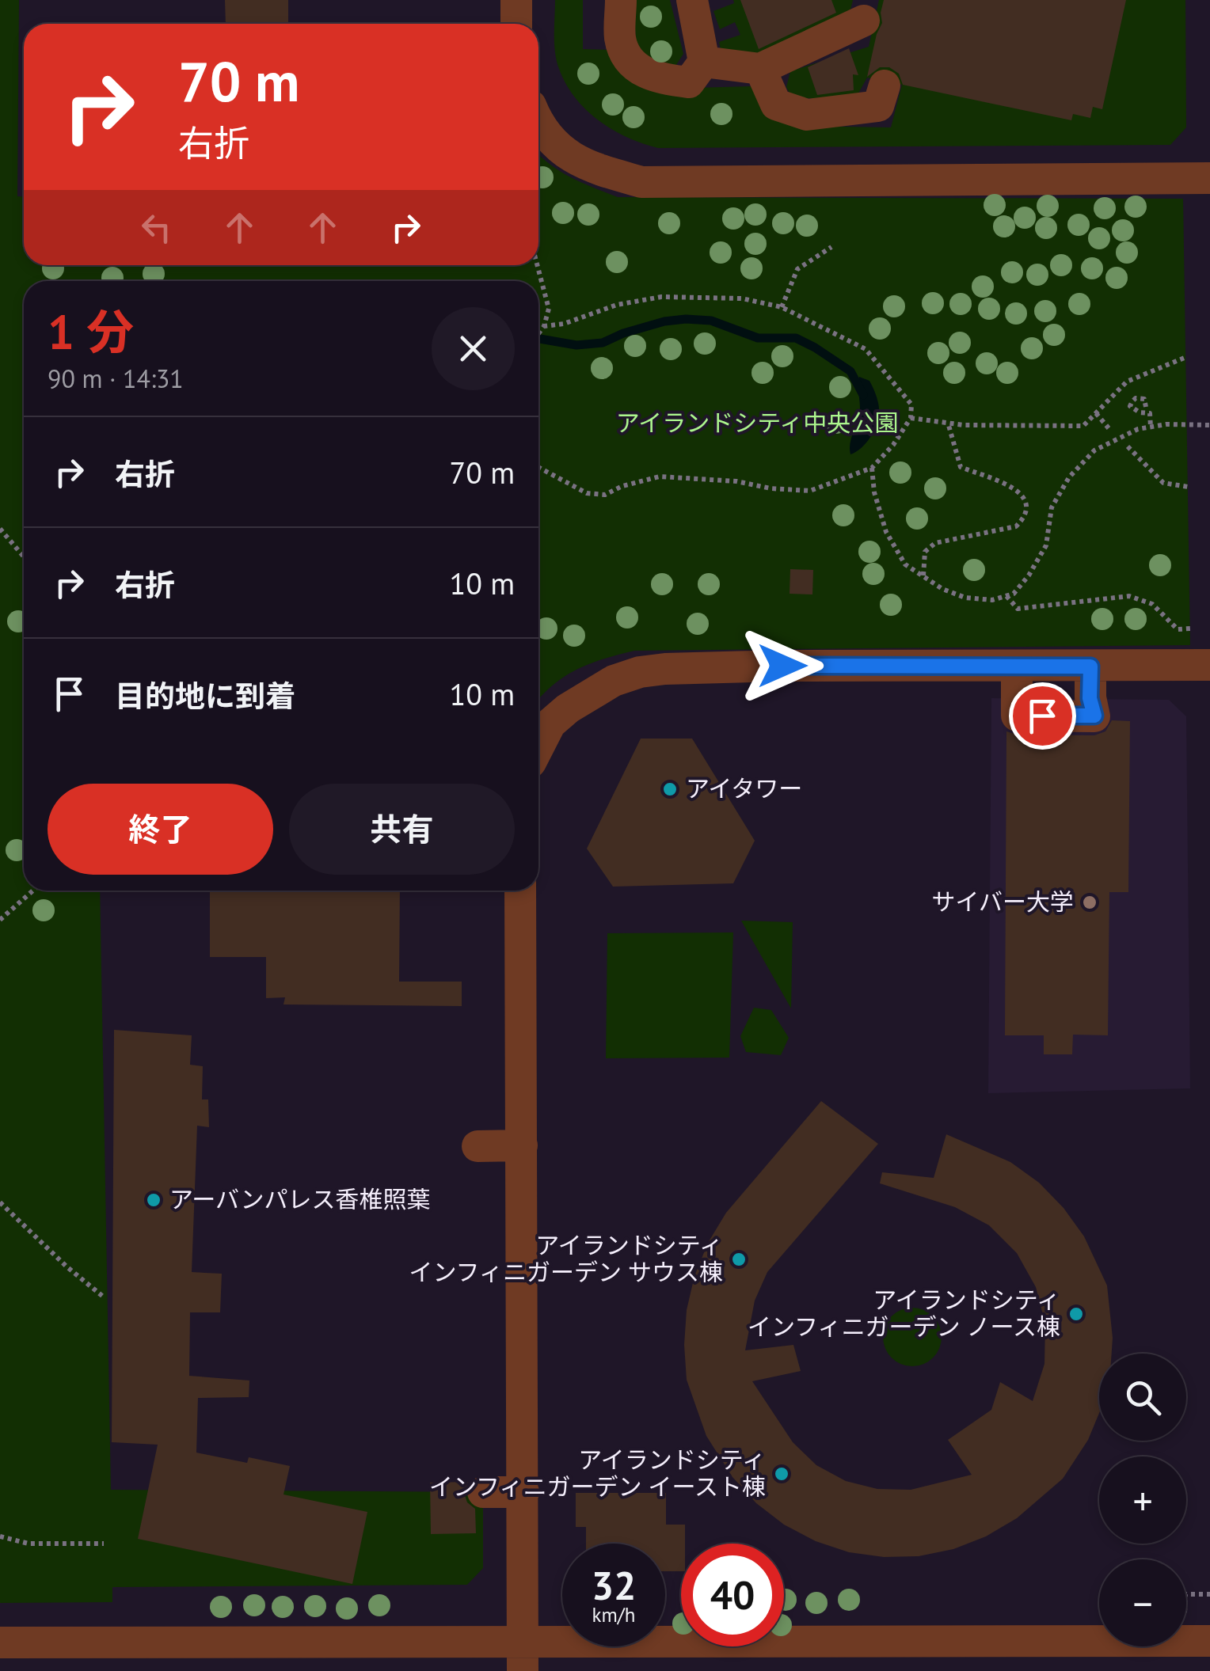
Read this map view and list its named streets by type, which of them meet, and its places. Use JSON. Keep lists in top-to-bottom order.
{
  "parks": ["アイランドシティ中央公園"],
  "places": [
    "アイタワー",
    "サイバー大学",
    "アーバンパレス香椎照葉",
    "アイランドシティ インフィニガーデン サウス棟",
    "アイランドシティ インフィニガーデン ノース棟",
    "アイランドシティ インフィニガーデン イースト棟"
  ],
  "page": {
    "turn": ["70 m", "右折"],
    "heading": ["1 分", "90 m · 14:31"],
    "list": [
      {
        "name": "右折",
        "value": "70 m"
      },
      {
        "name": "右折",
        "value": "10 m"
      },
      {
        "name": "目的地に到着",
        "value": "10 m"
      }
    ],
    "buttons": ["終了", "共有"],
    "map_buttons": ["+", "−"],
    "speed": "32 km/h",
    "limit": "40"
  }
}
